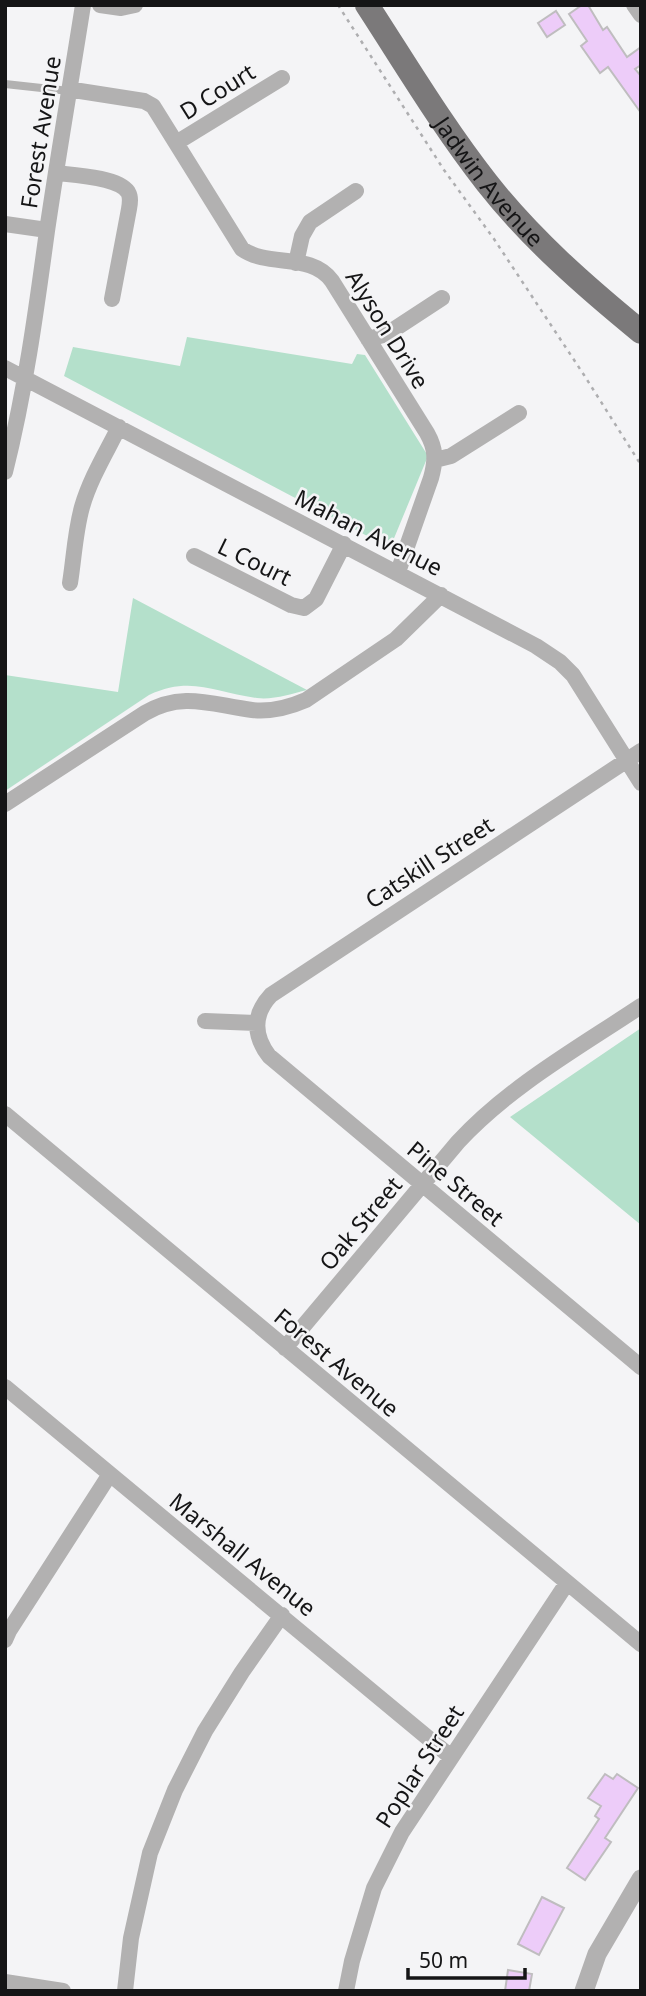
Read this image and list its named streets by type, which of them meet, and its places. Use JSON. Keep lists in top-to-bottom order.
{
  "streets": {
    "main road": ["Jadwin Avenue"],
    "street": [
      "D Court",
      "Forest Avenue",
      "Alyson Drive",
      "Mahan Avenue",
      "L Court",
      "Catskill Street",
      "Pine Street",
      "Oak Street",
      "Marshall Avenue",
      "Poplar Street"
    ]
  },
  "crossings": [
    ["D Court", "Alyson Drive"],
    ["Forest Avenue", "Alyson Drive"],
    ["Forest Avenue", "Mahan Avenue"],
    ["Forest Avenue", "Oak Street"],
    ["Forest Avenue", "Poplar Street"],
    ["Mahan Avenue", "L Court"],
    ["Mahan Avenue", "Catskill Street"],
    ["Catskill Street", "Pine Street"],
    ["Pine Street", "Oak Street"],
    ["Marshall Avenue", "Poplar Street"]
  ],
  "scale_bar": "50 m"
}
